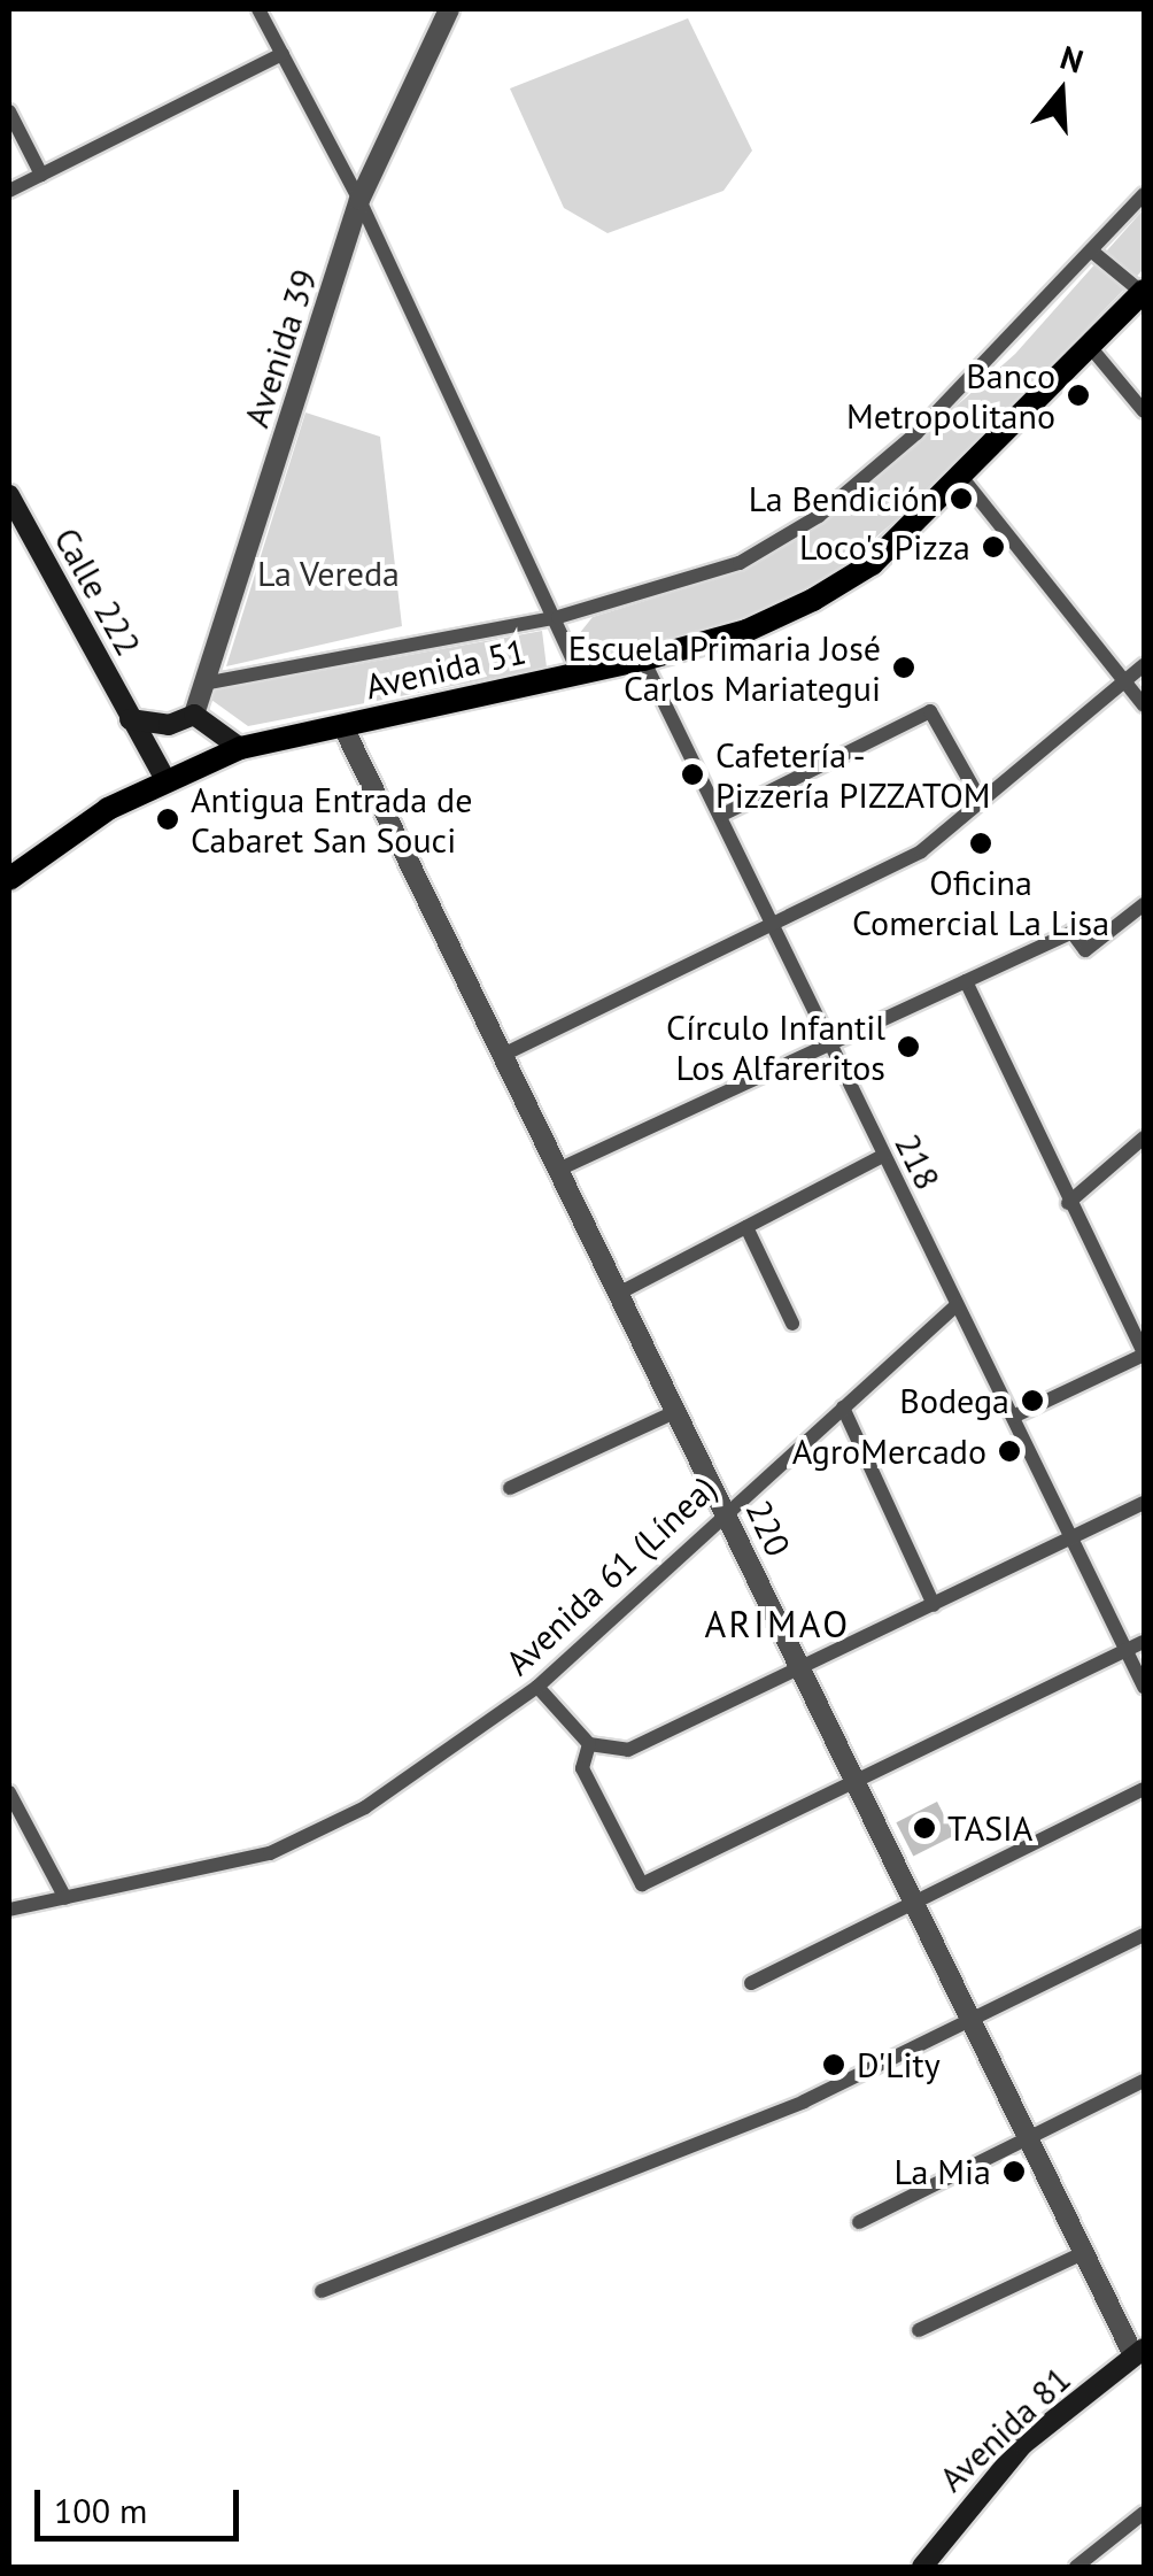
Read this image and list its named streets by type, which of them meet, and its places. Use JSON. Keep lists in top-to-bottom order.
{
  "streets": {
    "main road": ["Calle 222", "Avenida 51", "Avenida 81"],
    "street": [
      "Avenida 39",
      "218",
      "220",
      "Avenida 61 (Línea)"
    ]
  },
  "crossings": [
    ["Calle 222", "Avenida 51"],
    ["Avenida 51", "218"],
    ["Avenida 51", "220"],
    ["218", "Avenida 61 (Línea)"],
    ["220", "Avenida 61 (Línea)"],
    ["220", "Avenida 81"]
  ],
  "districts": ["ARIMAO"],
  "parks": ["La Vereda"],
  "places": [
    "Banco Metropolitano",
    "La Bendición",
    "Loco's Pizza",
    "Escuela Primaria José Carlos Mariategui",
    "Cafetería - Pizzería PIZZATOM",
    "Antigua Entrada de Cabaret San Souci",
    "Oficina Comercial La Lisa",
    "Círculo Infantil Los Alfareritos",
    "Bodega",
    "AgroMercado",
    "TASIA",
    "D'Lity",
    "La Mia"
  ],
  "scale_bar": "100 m",
  "north": "top"
}
